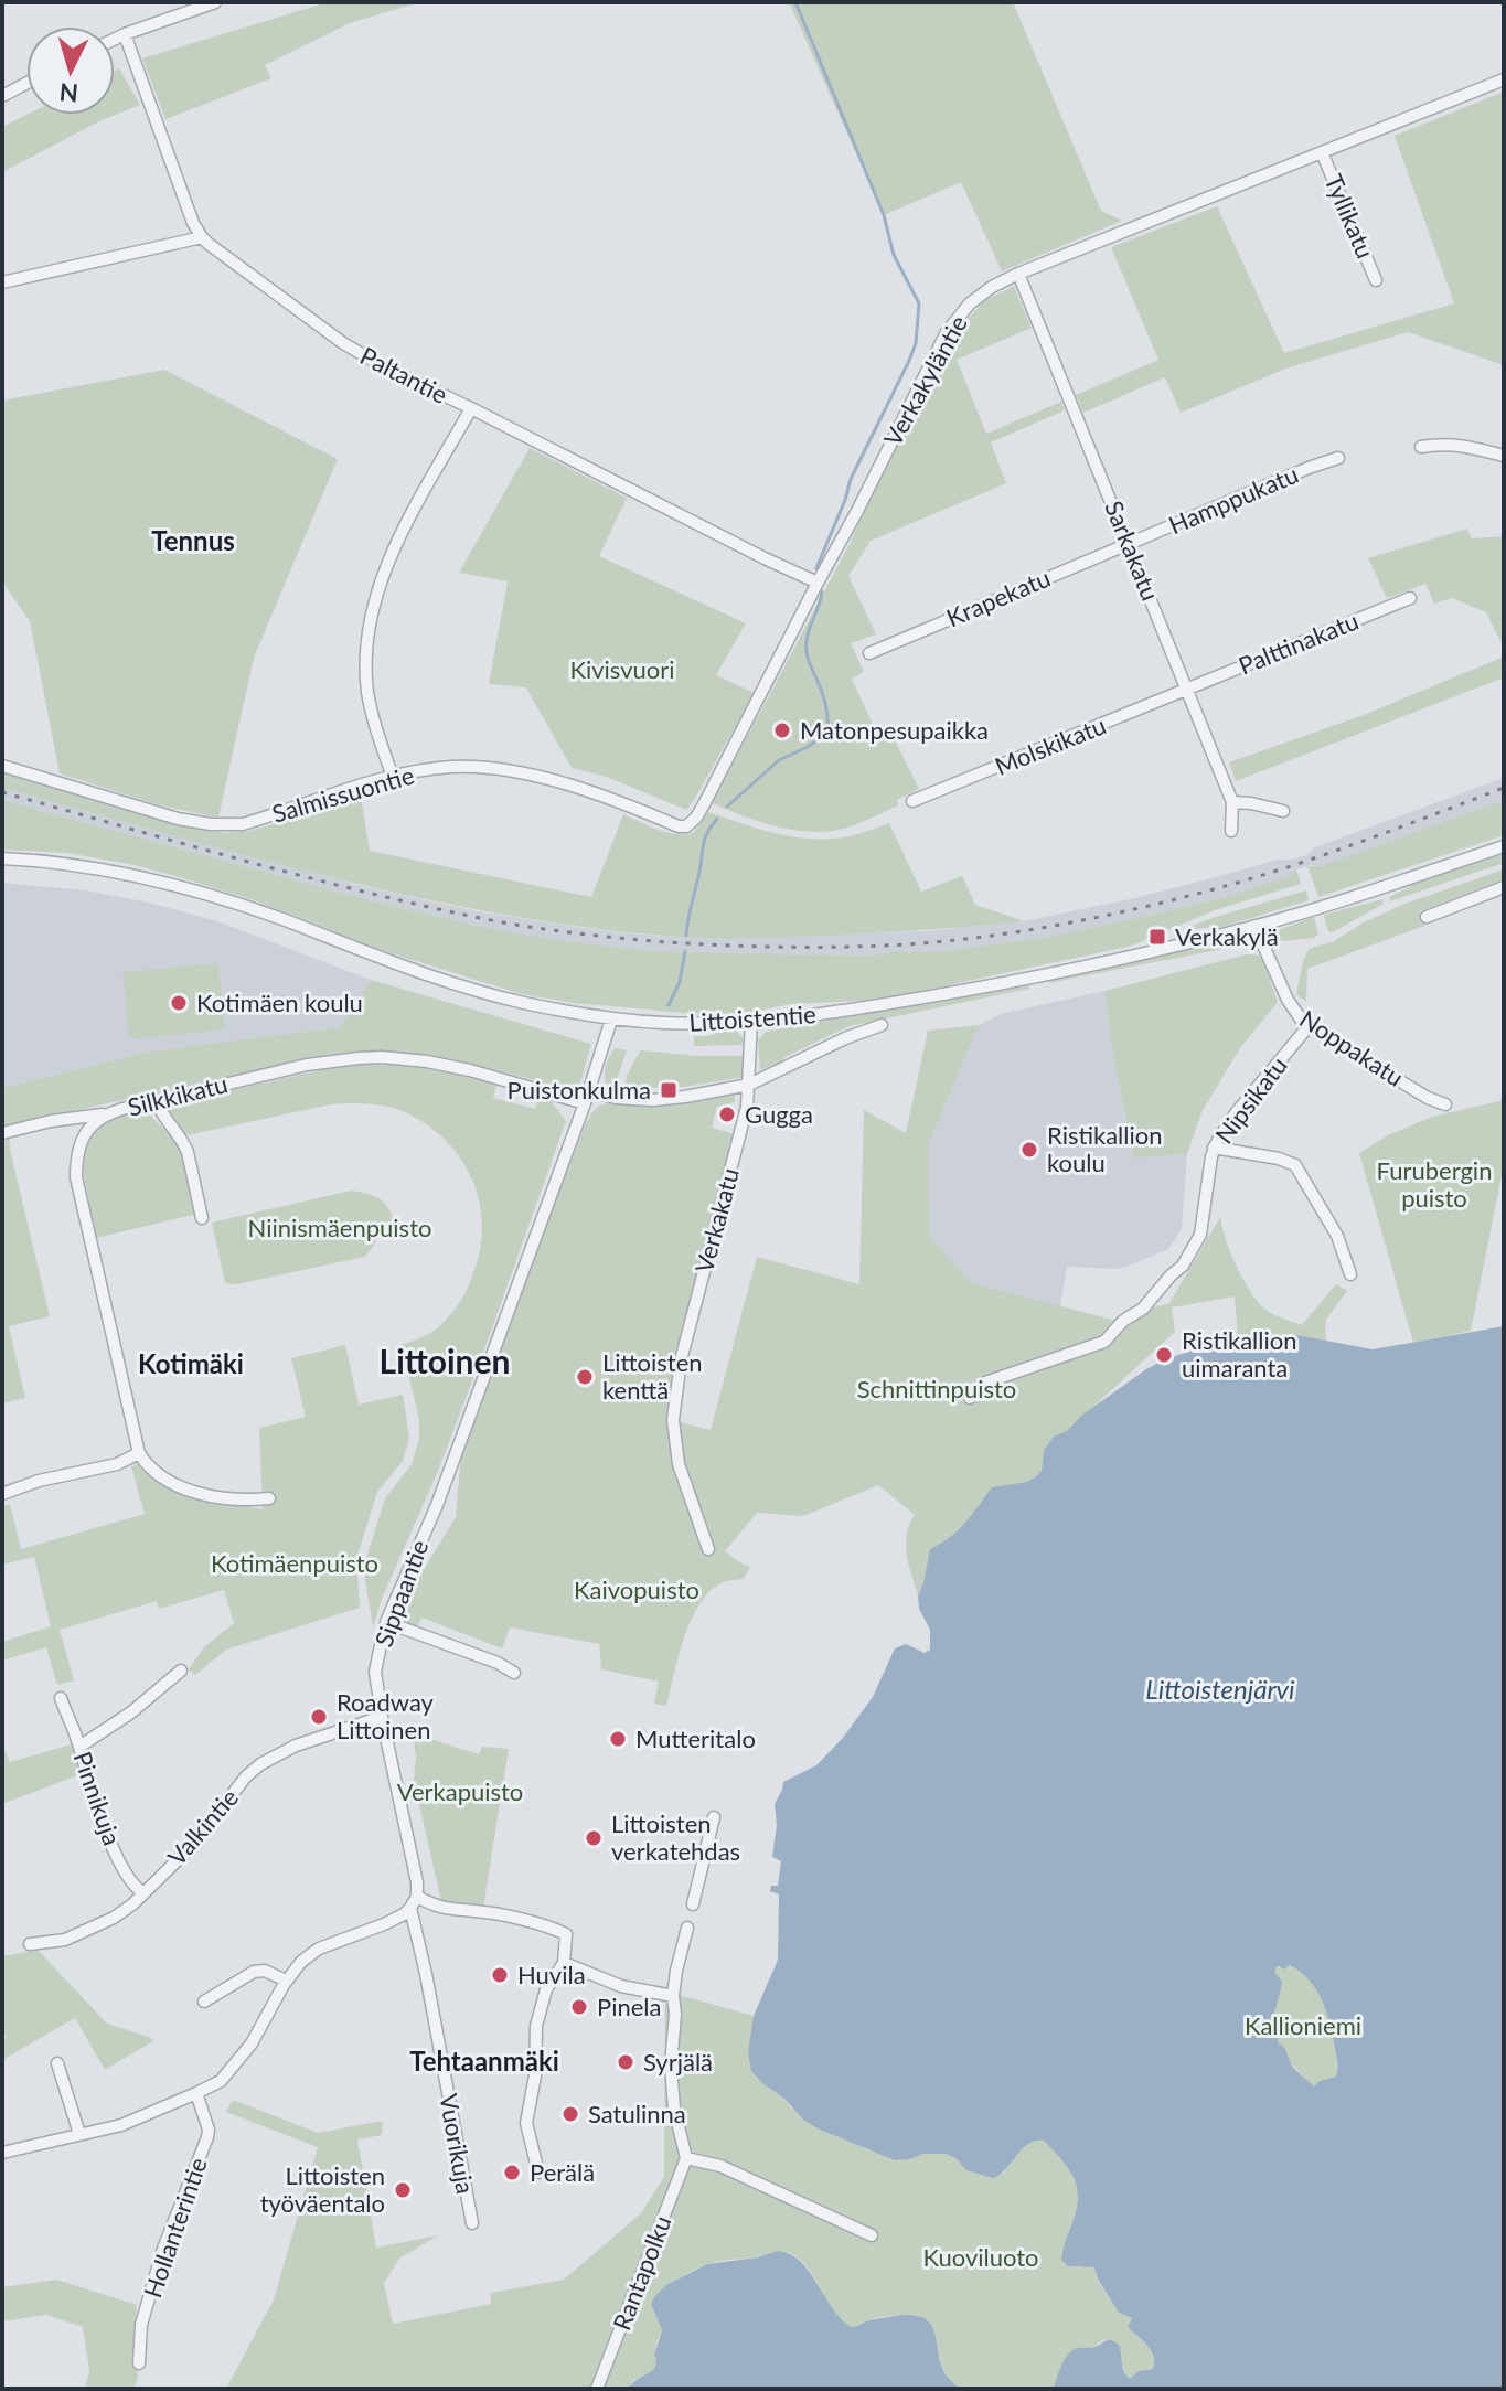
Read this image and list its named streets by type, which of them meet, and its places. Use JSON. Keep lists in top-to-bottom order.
{
  "streets": {
    "street": [
      "Tyllikatu",
      "Paltantie",
      "Verkakyläntie",
      "Hamppukatu",
      "Sarkakatu",
      "Krapekatu",
      "Palttinakatu",
      "Molskikatu",
      "Salmissuontie",
      "Littoistentie",
      "Noppakatu",
      "Silkkikatu",
      "Nipsikatu",
      "Verkakatu",
      "Sippaantie",
      "Pinnikuja",
      "Valkintie",
      "Vuorikuja",
      "Hollanterintie",
      "Rantapolku"
    ]
  },
  "crossings": [
    ["Tyllikatu", "Verkakyläntie"],
    ["Paltantie", "Verkakyläntie"],
    ["Verkakyläntie", "Sarkakatu"],
    ["Verkakyläntie", "Salmissuontie"],
    ["Hamppukatu", "Sarkakatu"],
    ["Hamppukatu", "Krapekatu"],
    ["Sarkakatu", "Krapekatu"],
    ["Sarkakatu", "Palttinakatu"],
    ["Sarkakatu", "Molskikatu"],
    ["Palttinakatu", "Molskikatu"],
    ["Littoistentie", "Noppakatu"],
    ["Littoistentie", "Verkakatu"],
    ["Littoistentie", "Sippaantie"],
    ["Noppakatu", "Nipsikatu"],
    ["Silkkikatu", "Verkakatu"],
    ["Silkkikatu", "Sippaantie"],
    ["Sippaantie", "Valkintie"],
    ["Sippaantie", "Vuorikuja"],
    ["Pinnikuja", "Valkintie"]
  ],
  "districts": [
    "Tennus",
    "Littoinen",
    "Kotimäki",
    "Tehtaanmäki"
  ],
  "water": ["Littoistenjärvi"],
  "parks": [
    "Kivisvuori",
    "Furubergin puisto",
    "Niinismäenpuisto",
    "Schnittinpuisto",
    "Kotimäenpuisto",
    "Kaivopuisto",
    "Verkapuisto",
    "Kallioniemi",
    "Kuoviluoto"
  ],
  "places": {
    "other": [
      "Matonpesupaikka",
      "Kotimäen koulu",
      "Gugga",
      "Ristikallion koulu",
      "Ristikallion uimaranta",
      "Littoisten kenttä",
      "Roadway Littoinen",
      "Mutteritalo",
      "Littoisten verkatehdas",
      "Huvila",
      "Pinela",
      "Syrjälä",
      "Satulinna",
      "Perälä",
      "Littoisten työväentalo"
    ],
    "transit": ["Verkakylä", "Puistonkulma"]
  },
  "north": "bottom"
}
